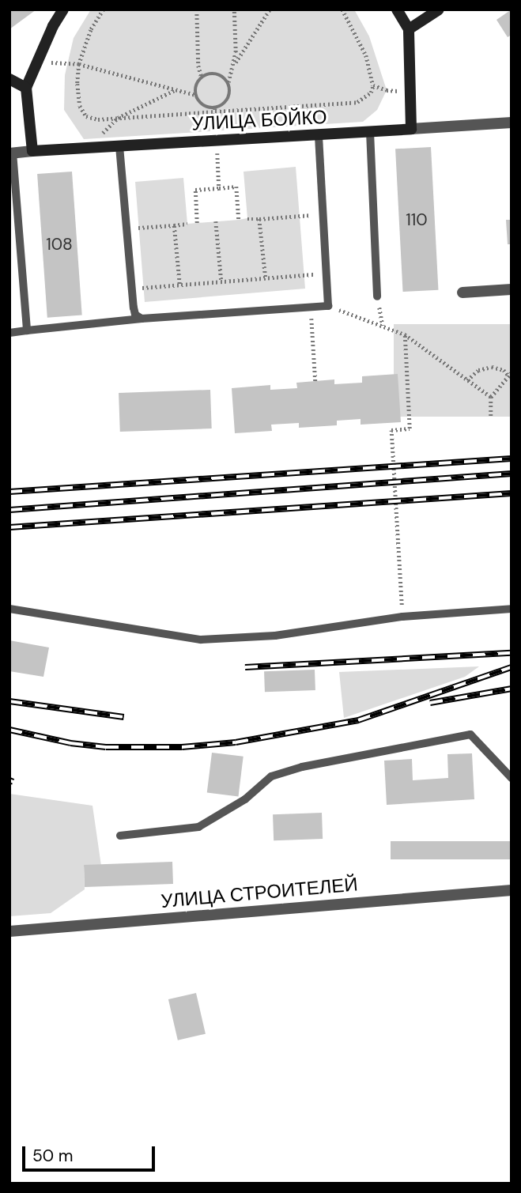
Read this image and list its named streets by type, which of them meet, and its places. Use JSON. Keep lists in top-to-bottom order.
{
  "streets": {
    "street": ["УЛИЦА БОЙКО", "УЛИЦА СТРОИТЕЛЕЙ"]
  },
  "house_numbers": ["110", "108"],
  "scale_bar": "50 m"
}
